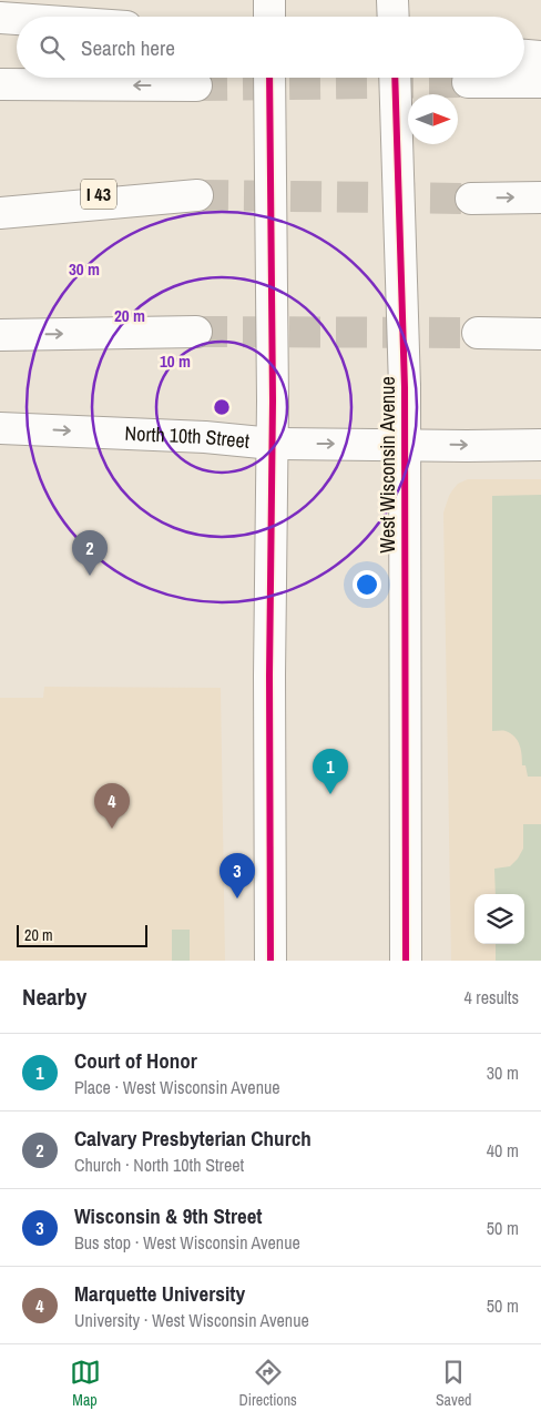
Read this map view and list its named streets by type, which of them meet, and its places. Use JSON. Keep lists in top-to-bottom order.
{
  "streets": {
    "main road": ["I 43", "North 10th Street", "West Wisconsin Avenue"]
  },
  "crossings": [
    ["North 10th Street", "West Wisconsin Avenue"]
  ],
  "scale_bar": "20 m",
  "north": "right",
  "page": {
    "search": "Search here",
    "pins": [
      "2",
      "1",
      "4",
      "3"
    ],
    "scale": "20 m",
    "heading": ["Nearby", "4 results"],
    "list": [
      {
        "mark": "1",
        "name": "Court of Honor",
        "note": "Place · West Wisconsin Avenue",
        "value": "30 m"
      },
      {
        "mark": "2",
        "name": "Calvary Presbyterian Church",
        "note": "Church · North 10th Street",
        "value": "40 m"
      },
      {
        "mark": "3",
        "name": "Wisconsin & 9th Street",
        "note": "Bus stop · West Wisconsin Avenue",
        "value": "50 m"
      },
      {
        "mark": "4",
        "name": "Marquette University",
        "note": "University · West Wisconsin Avenue",
        "value": "50 m"
      }
    ],
    "nav": ["Map", "Directions", "Saved"]
  },
  "rings": ["30 m", "20 m", "10 m"]
}
